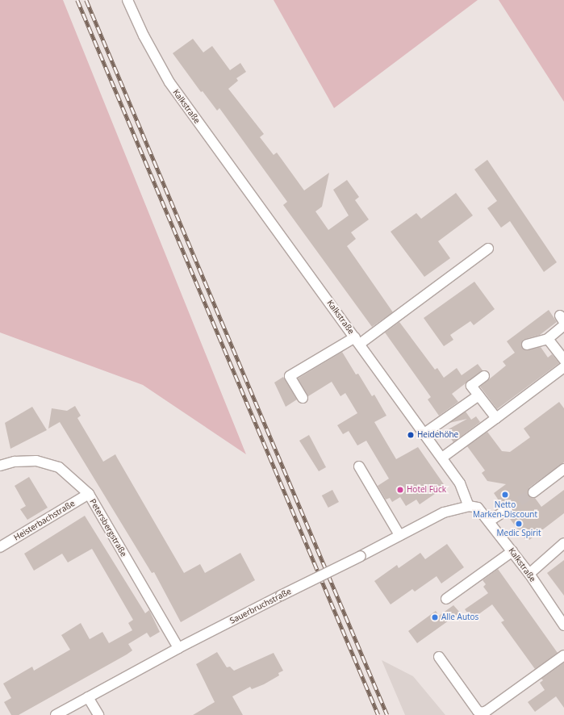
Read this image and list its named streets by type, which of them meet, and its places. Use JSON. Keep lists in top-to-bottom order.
{
  "streets": {
    "street": [
      "Kalkstraße",
      "Heisterbachstraße",
      "Petersbergstraße",
      "Sauerbruchstraße"
    ]
  },
  "crossings": [
    ["Kalkstraße", "Sauerbruchstraße"],
    ["Heisterbachstraße", "Petersbergstraße"],
    ["Petersbergstraße", "Sauerbruchstraße"]
  ],
  "places": [
    "Heidehöhe",
    "Hotel Fück",
    "Netto Marken-Discount",
    "Medic Spirit",
    "Alle Autos"
  ]
}
